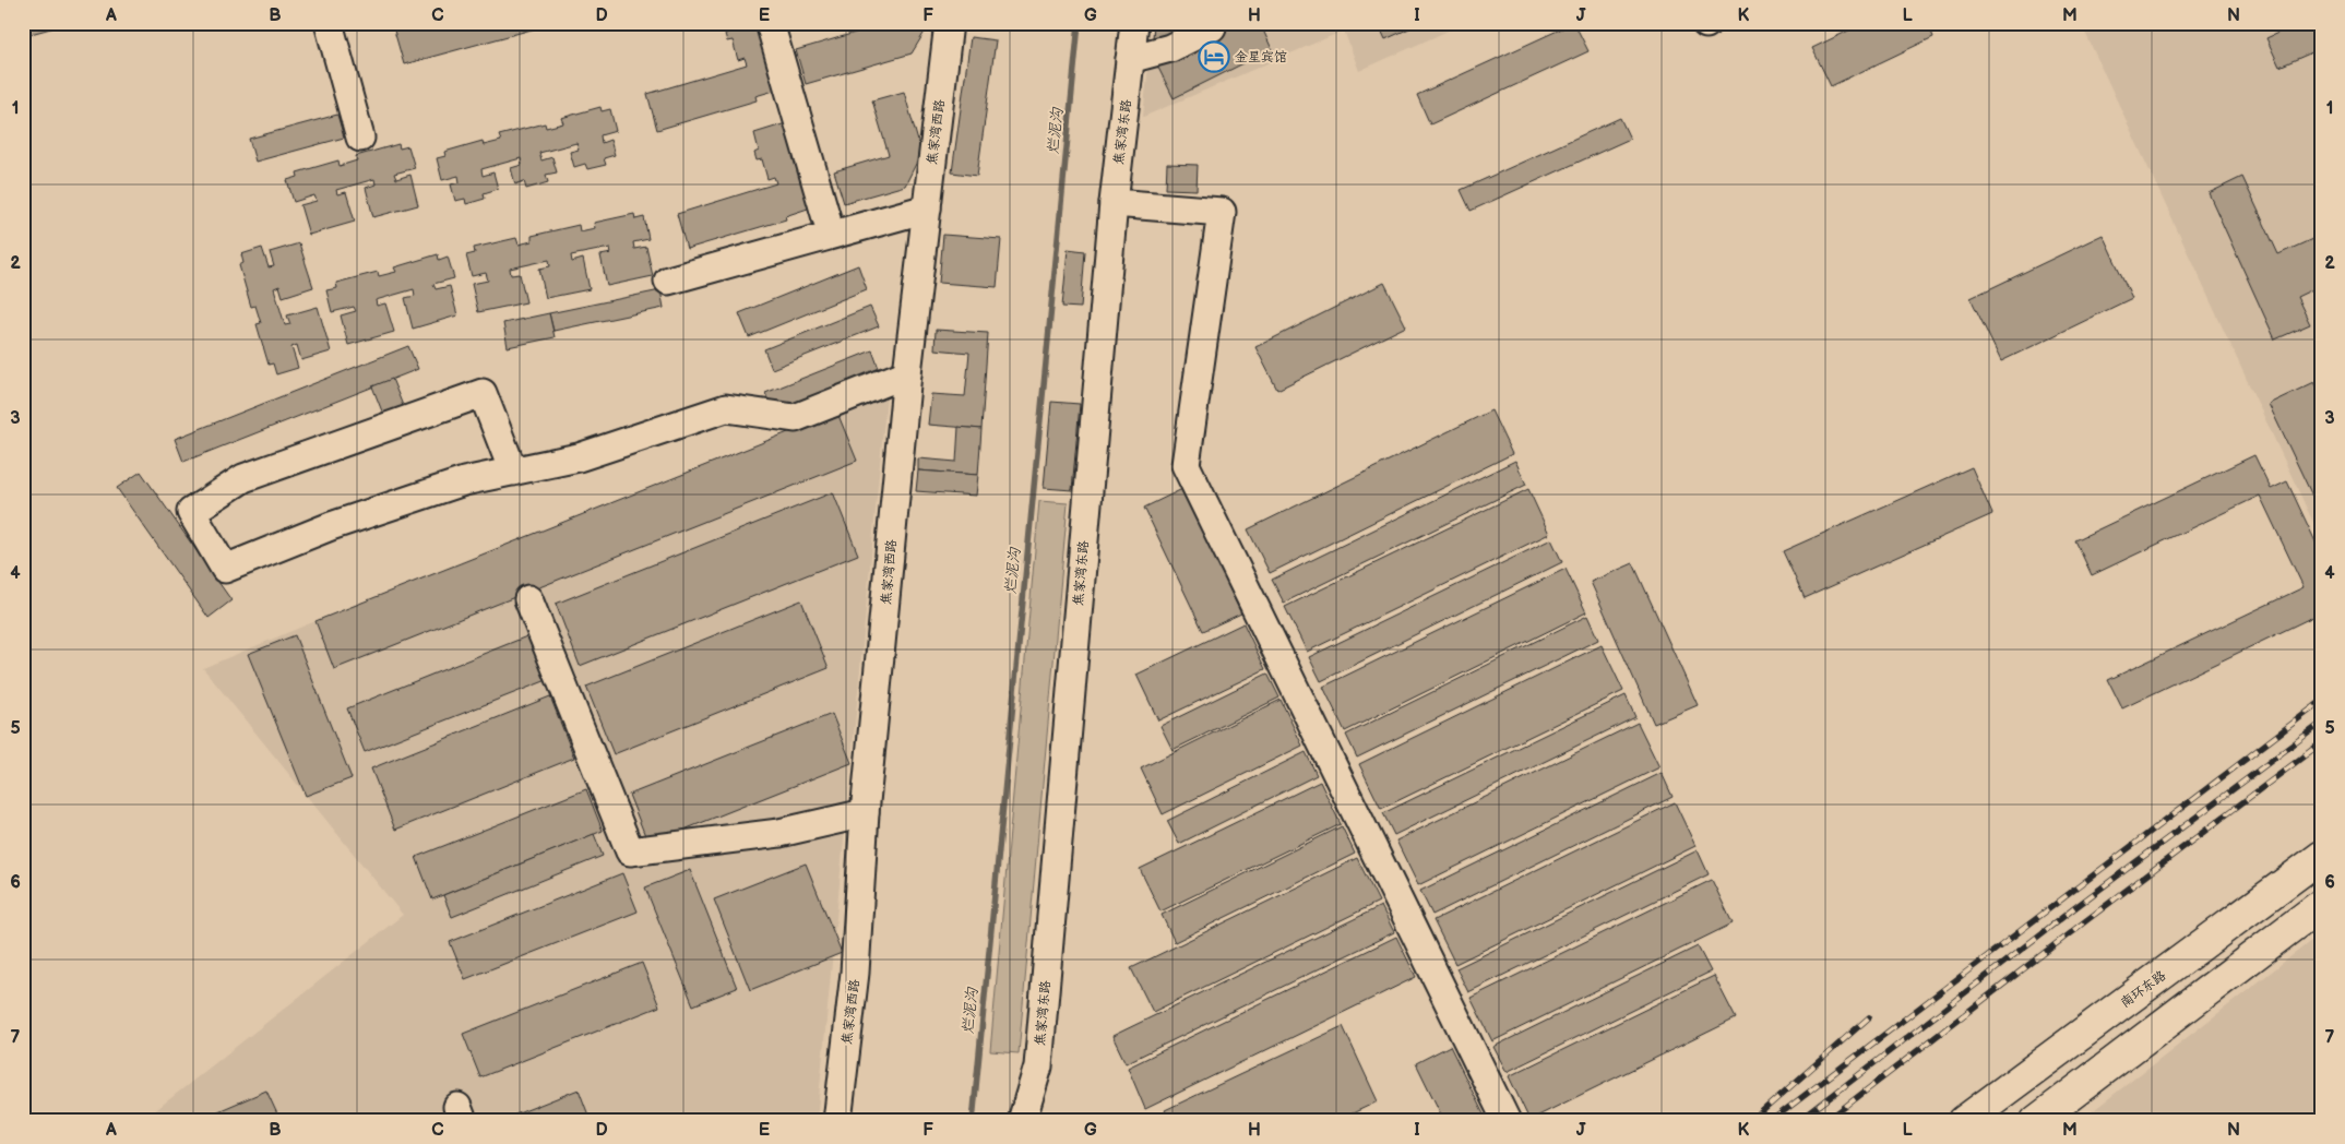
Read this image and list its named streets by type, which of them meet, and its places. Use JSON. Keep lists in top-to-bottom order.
{
  "streets": {
    "highway": ["南环东路"],
    "street": ["焦家湾西路", "焦家湾东路"]
  },
  "water": ["烂泥沟"],
  "places": {
    "hotel": ["金星宾馆"]
  },
  "grid": {
    "columns": [
      "A",
      "B",
      "C",
      "D",
      "E",
      "F",
      "G",
      "H",
      "I",
      "J",
      "K",
      "L",
      "M",
      "N"
    ],
    "rows": [
      "1",
      "2",
      "3",
      "4",
      "5",
      "6",
      "7"
    ]
  }
}
